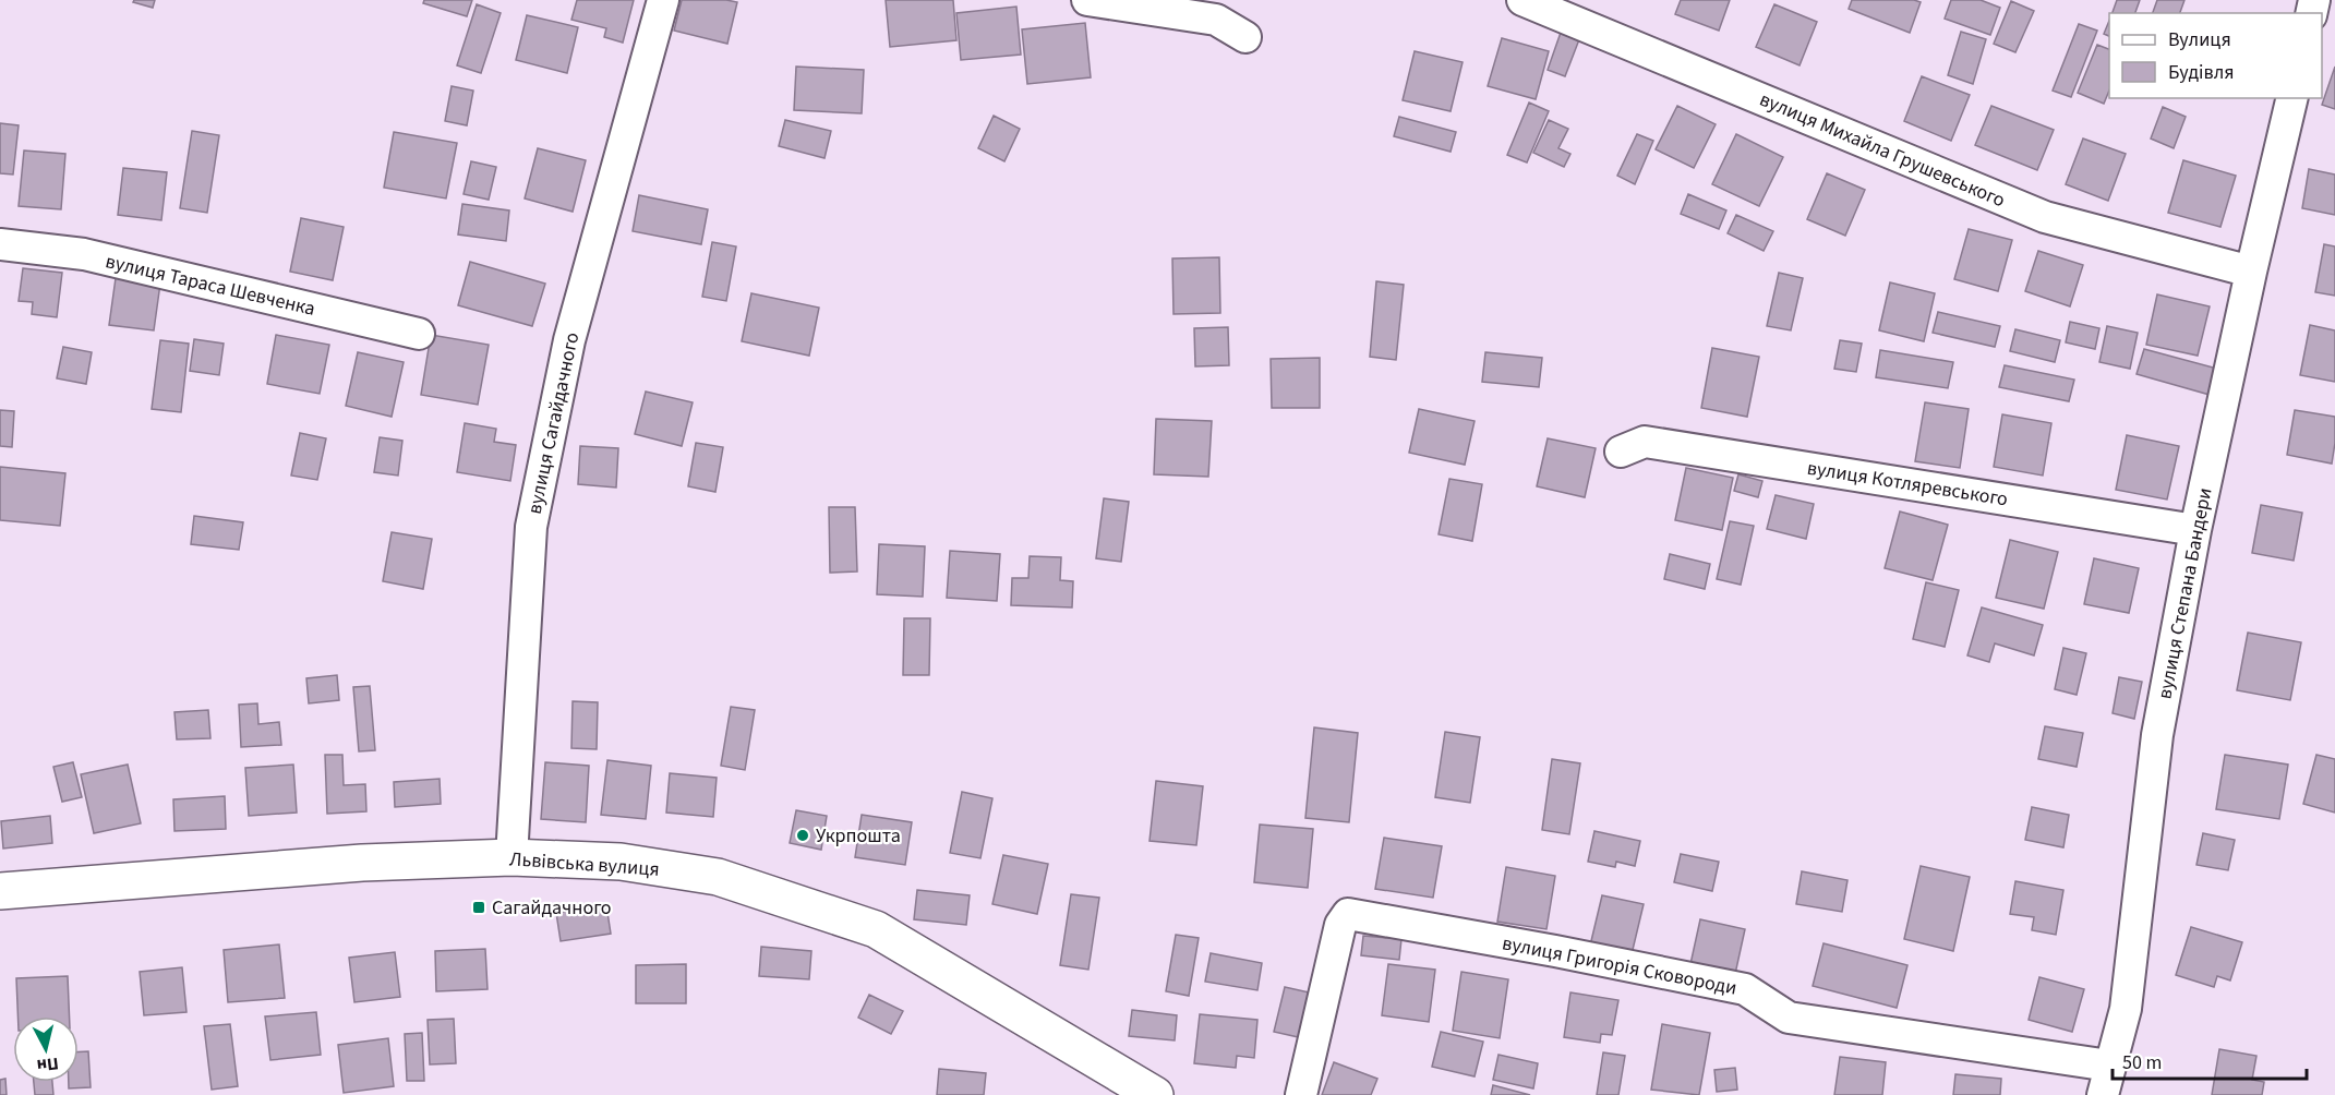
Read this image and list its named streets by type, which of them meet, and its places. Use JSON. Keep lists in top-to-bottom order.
{
  "streets": {
    "main road": ["Львівська вулиця"],
    "street": [
      "вулиця Михайла Грушевського",
      "вулиця Тараса Шевченка",
      "вулиця Сагайдачного",
      "вулиця Котляревського",
      "вулиця Степана Бандери",
      "вулиця Григорія Сковороди"
    ]
  },
  "crossings": [
    ["вулиця Михайла Грушевського", "вулиця Степана Бандери"],
    ["вулиця Сагайдачного", "Львівська вулиця"],
    ["вулиця Котляревського", "вулиця Степана Бандери"],
    ["вулиця Степана Бандери", "вулиця Григорія Сковороди"]
  ],
  "places": {
    "other": ["Укрпошта"],
    "transit": ["Сагайдачного"]
  },
  "legend": ["Вулиця", "Будівля"],
  "scale_bar": "50 m",
  "north": "bottom"
}
